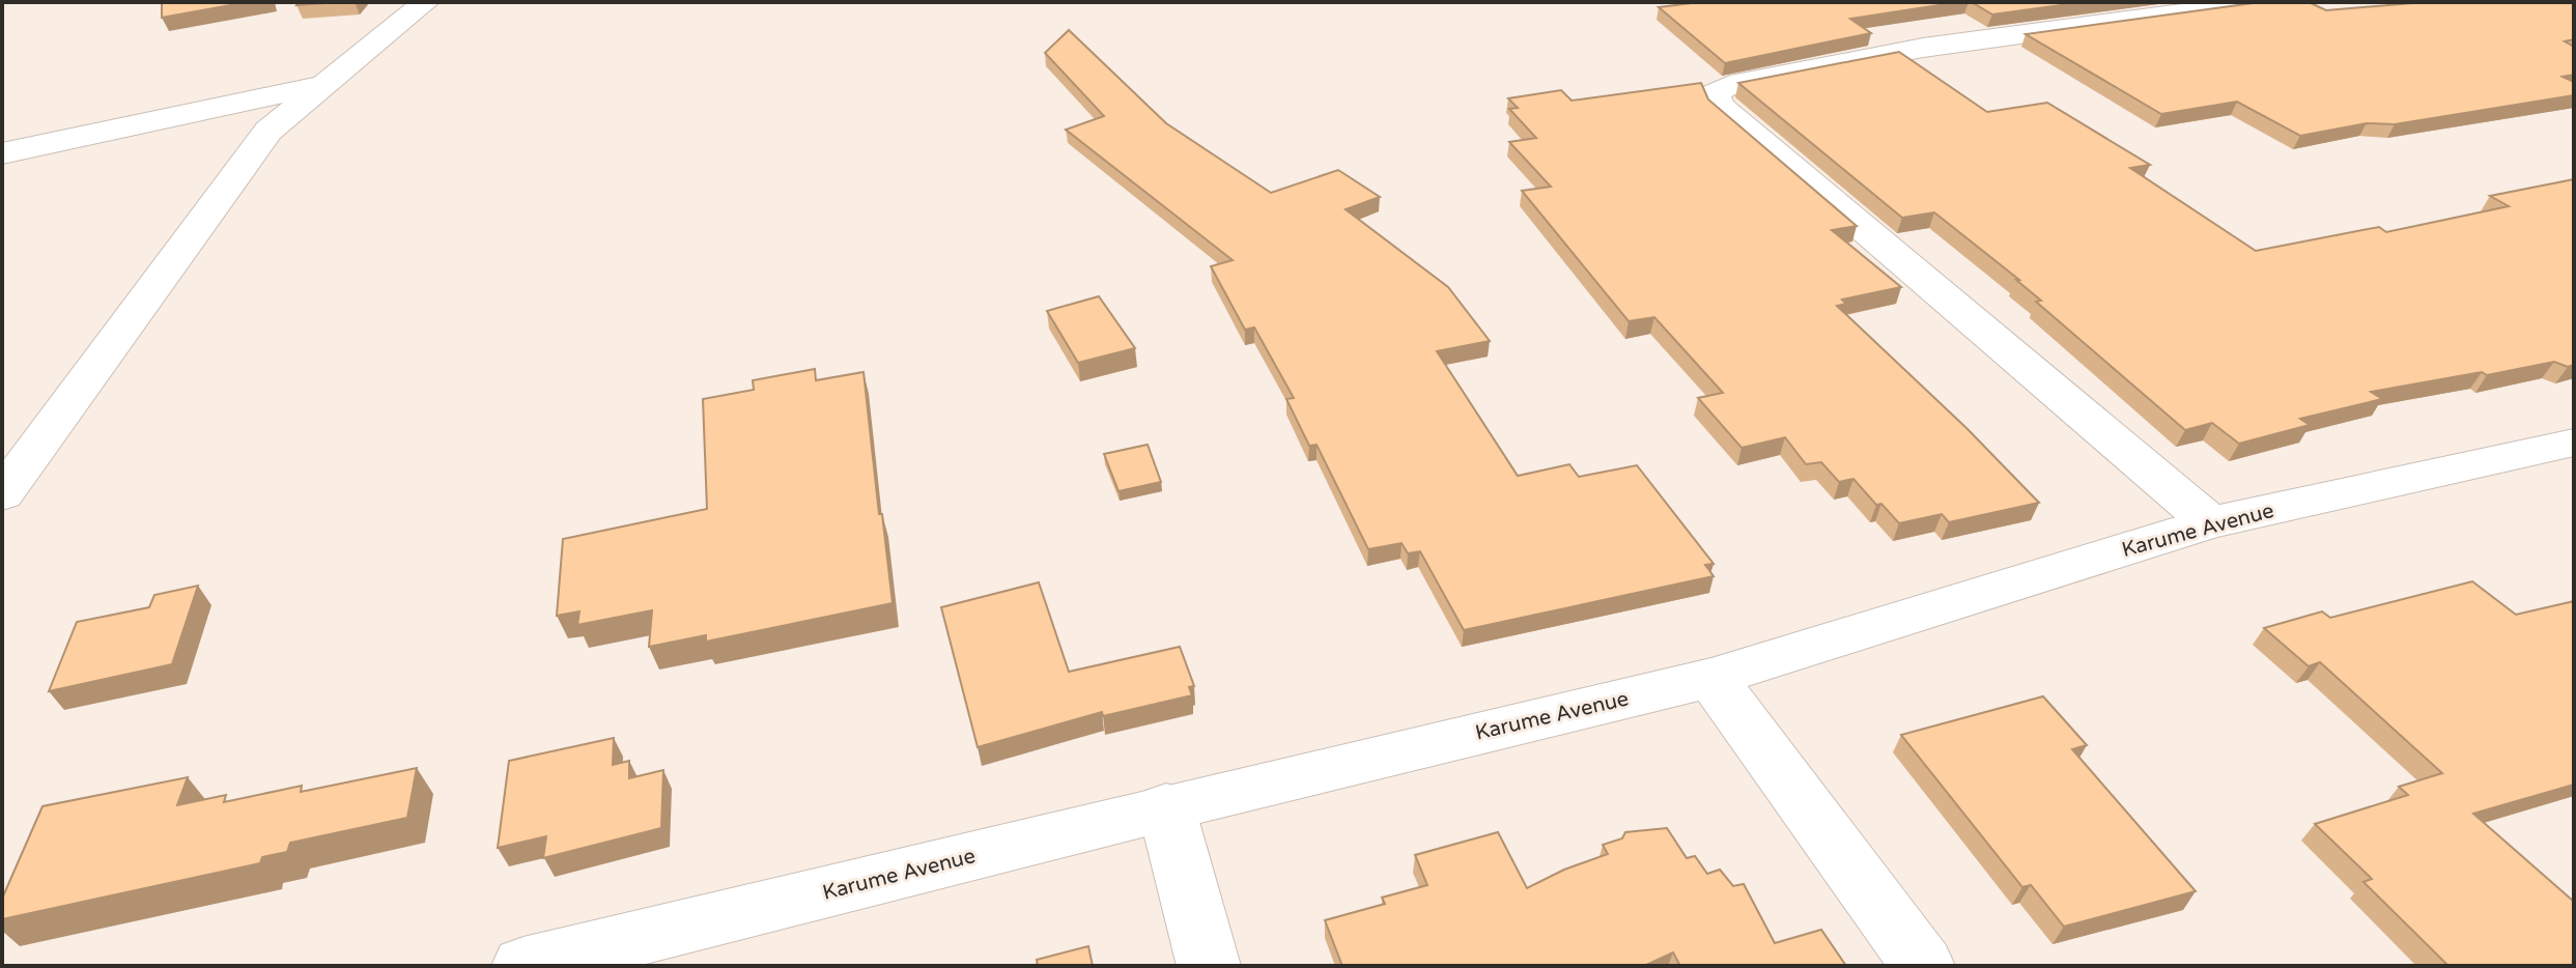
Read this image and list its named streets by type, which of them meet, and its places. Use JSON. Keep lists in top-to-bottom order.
{
  "streets": {
    "street": ["Karume Avenue"]
  }
}
